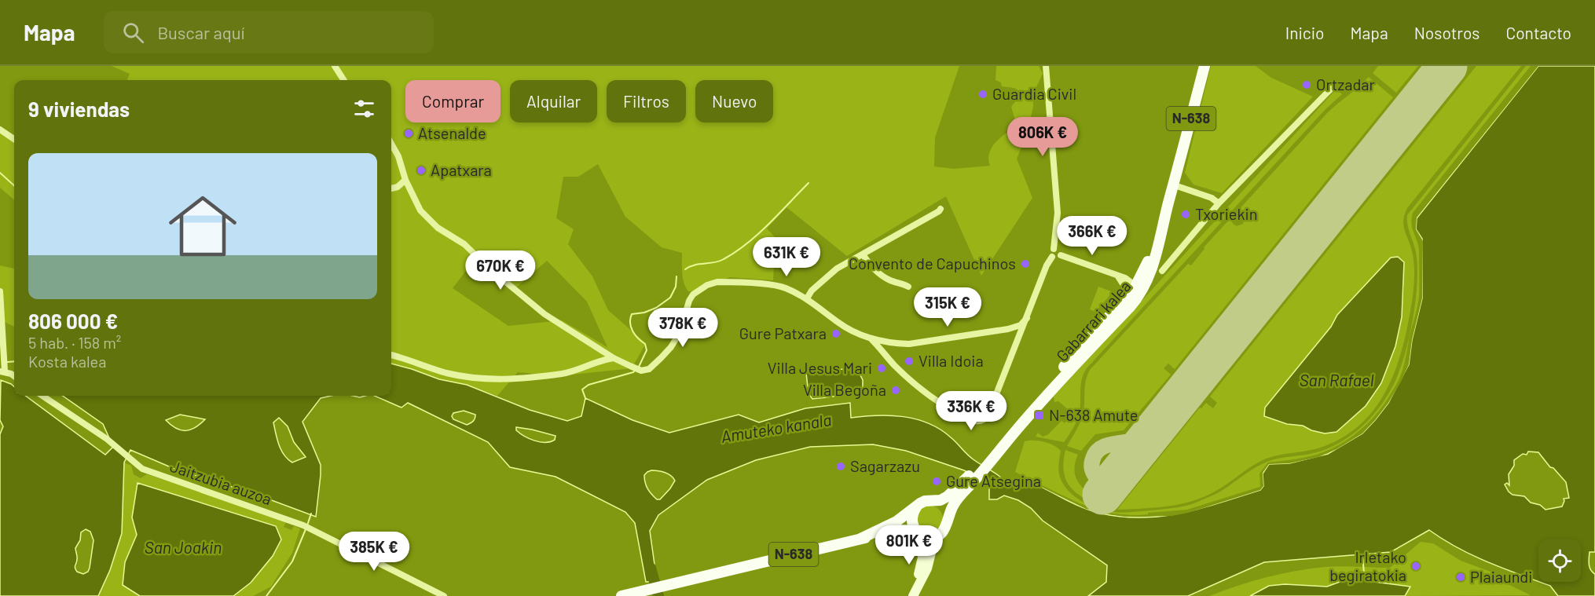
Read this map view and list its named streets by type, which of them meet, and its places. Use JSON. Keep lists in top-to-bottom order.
{
  "streets": {
    "main road": ["N-638", "Gabarrari kalea"],
    "street": ["Jaitzubia auzoa"]
  },
  "crossings": [
    ["N-638", "Gabarrari kalea"]
  ],
  "water": ["San Rafael", "Amuteko kanala", "San Joakin"],
  "places": {
    "other": [
      "Ortzadar",
      "Guardia Civil",
      "Atsenalde",
      "Apatxara",
      "Txoriekin",
      "Convento de Capuchinos",
      "Gure Patxara",
      "Villa Idoia",
      "Villa Jesus Mari",
      "Villa Begoña",
      "Sagarzazu",
      "Gure Atsegina",
      "Irletako begiratokia",
      "Plaiaundi"
    ],
    "transit": ["N-638 Amute"]
  },
  "page": {
    "header": "Mapa",
    "search": "Buscar aquí",
    "nav": [
      "Inicio",
      "Mapa",
      "Nosotros",
      "Contacto"
    ],
    "chip": [
      "Comprar",
      "Alquilar",
      "Filtros",
      "Nuevo"
    ],
    "heading": "9 viviendas",
    "price": [
      "806K €",
      "366K €",
      "631K €",
      "670K €",
      "315K €",
      "378K €",
      "336K €",
      "801K €",
      "385K €"
    ],
    "list": [
      {
        "name": "806 000 €",
        "note": "5 hab. · 158 m² · Kosta kalea"
      }
    ]
  }
}
